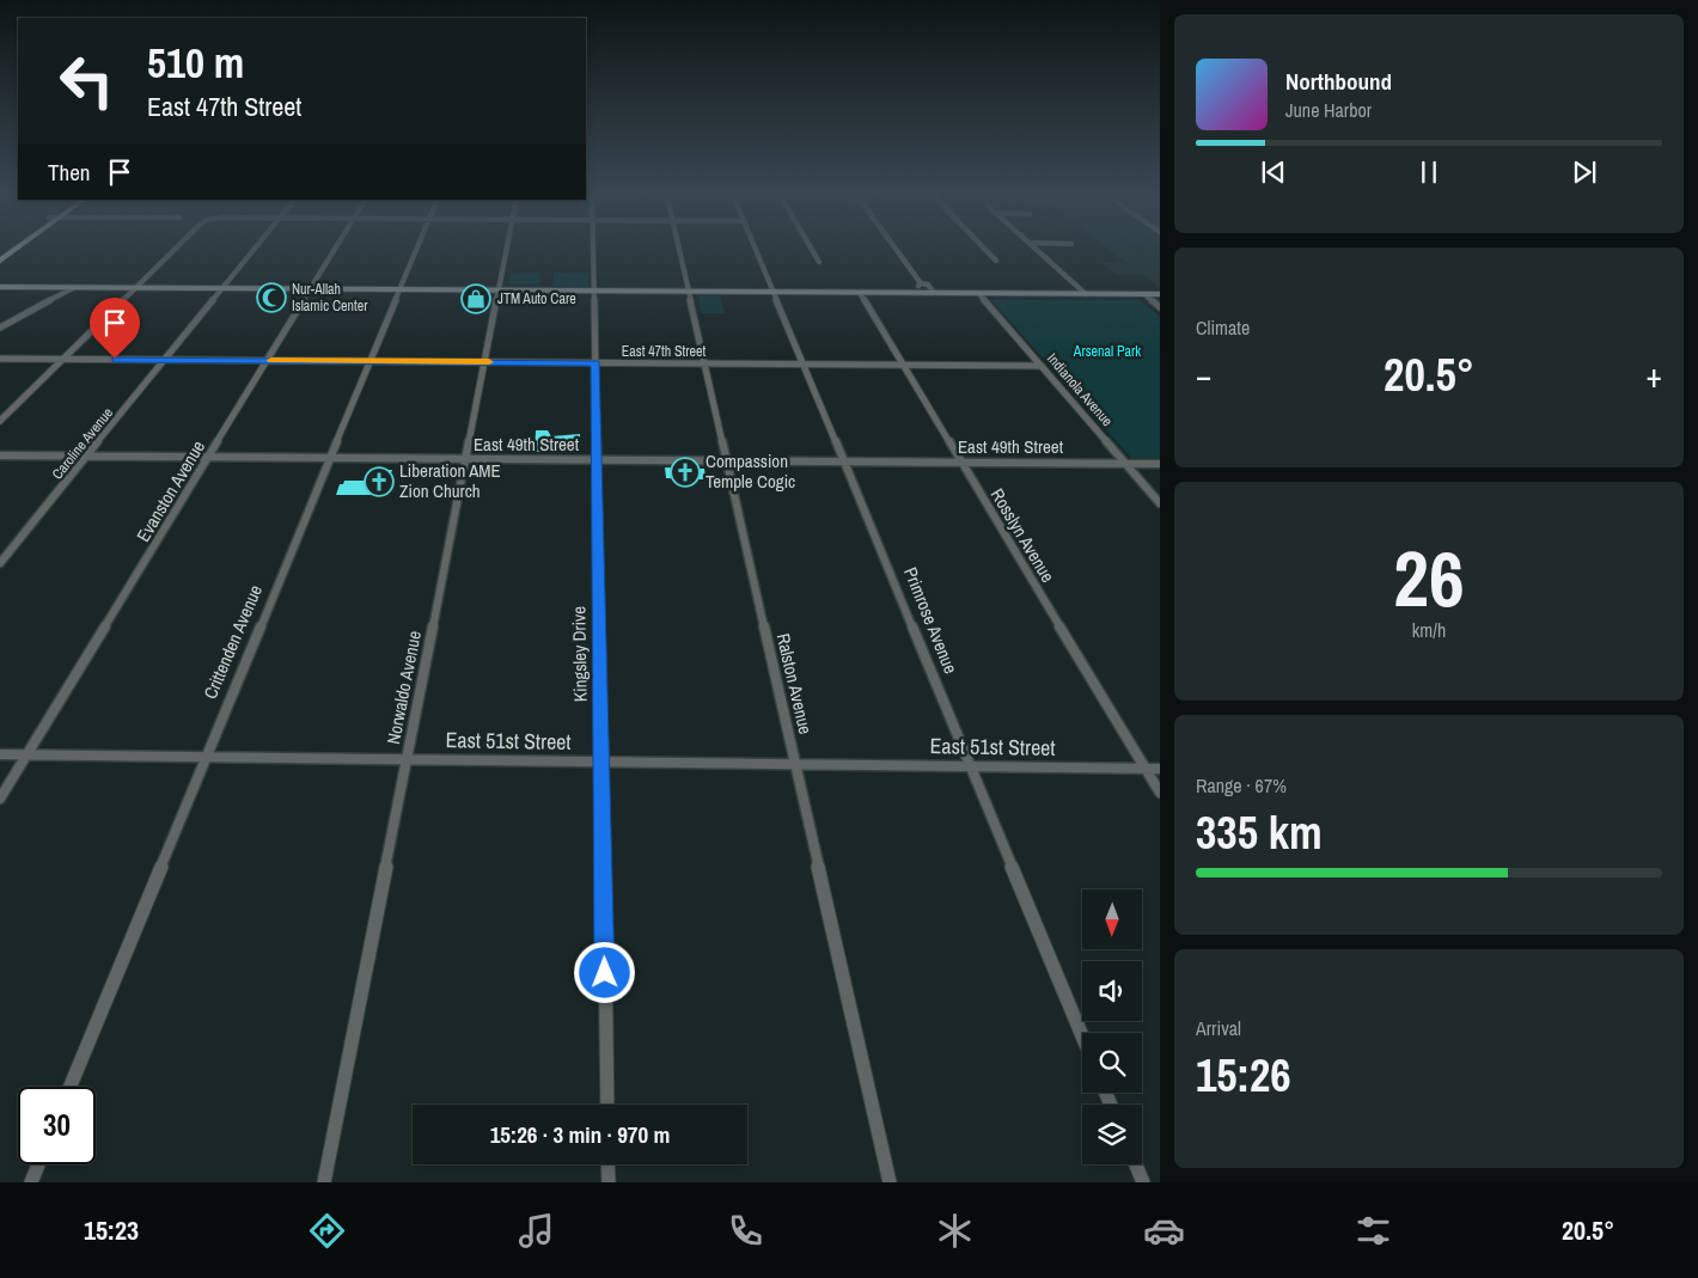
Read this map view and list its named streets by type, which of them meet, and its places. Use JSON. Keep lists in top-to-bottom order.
{
  "streets": {
    "street": [
      "East 47th Street",
      "Indianola Avenue",
      "Caroline Avenue",
      "East 49th Street",
      "Evanston Avenue",
      "Rosslyn Avenue",
      "Primrose Avenue",
      "Crittenden Avenue",
      "Kingsley Drive",
      "Ralston Avenue",
      "Norwaldo Avenue",
      "East 51st Street"
    ]
  },
  "crossings": [
    ["East 47th Street", "Indianola Avenue"],
    ["East 47th Street", "Caroline Avenue"],
    ["East 47th Street", "Evanston Avenue"],
    ["East 47th Street", "Rosslyn Avenue"],
    ["East 47th Street", "Primrose Avenue"],
    ["East 47th Street", "Crittenden Avenue"],
    ["East 47th Street", "Kingsley Drive"],
    ["East 47th Street", "Ralston Avenue"],
    ["East 47th Street", "Norwaldo Avenue"],
    ["Indianola Avenue", "East 49th Street"],
    ["Caroline Avenue", "East 49th Street"],
    ["East 49th Street", "Evanston Avenue"],
    ["East 49th Street", "Rosslyn Avenue"],
    ["East 49th Street", "Primrose Avenue"],
    ["East 49th Street", "Crittenden Avenue"],
    ["East 49th Street", "Kingsley Drive"],
    ["East 49th Street", "Ralston Avenue"],
    ["East 49th Street", "Norwaldo Avenue"],
    ["Evanston Avenue", "East 51st Street"],
    ["Rosslyn Avenue", "East 51st Street"],
    ["Primrose Avenue", "East 51st Street"],
    ["Crittenden Avenue", "East 51st Street"],
    ["Kingsley Drive", "East 51st Street"],
    ["Ralston Avenue", "East 51st Street"],
    ["Norwaldo Avenue", "East 51st Street"]
  ],
  "parks": ["Arsenal Park"],
  "places": {
    "mosque": ["Nur-Allah Islamic Center"],
    "shop": ["JTM Auto Care"],
    "church": ["Compassion Temple Cogic", "Liberation AME Zion Church"]
  },
  "north": "bottom",
  "page": {
    "turn": ["510 m", "East 47th Street"],
    "song": ["Northbound", "June Harbor"],
    "then": "Then",
    "tile": [
      "Climate",
      ["26", "km/h"],
      ["Range · 67%", "335 km"],
      ["Arrival", "15:26"]
    ],
    "heat": ["−", "20.5°", "+"],
    "limit": "30",
    "trip": "15:26 · 3 min · 970 m",
    "tabs": ["15:23", "20.5°"]
  }
}
